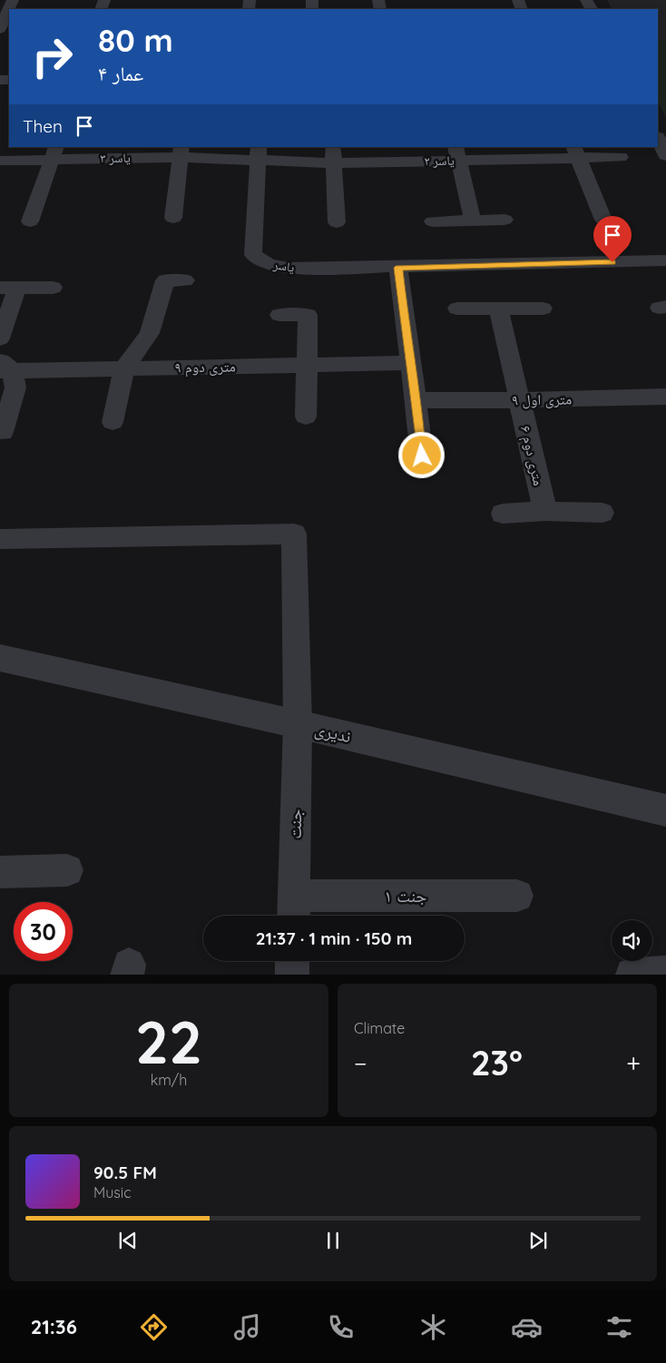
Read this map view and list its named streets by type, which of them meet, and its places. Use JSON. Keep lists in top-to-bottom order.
{
  "streets": {
    "street": [
      "یاسر ۳",
      "یاسر ۲",
      "یاسر",
      "۹ متری دوم",
      "۹ متری اول",
      "۶ متری دوم",
      "ندیری",
      "جنت",
      "جنت ۱"
    ]
  },
  "crossings": [
    ["یاسر ۳", "یاسر ۲"],
    ["یاسر ۳", "یاسر"],
    ["یاسر ۲", "یاسر"],
    ["۹ متری اول", "۶ متری دوم"],
    ["ندیری", "جنت"],
    ["جنت", "جنت ۱"]
  ],
  "page": {
    "turn": ["80 m", "عمار ۴"],
    "then": "Then",
    "limit": "30",
    "trip": "21:37 · 1 min · 150 m",
    "tile": [
      ["22", "km/h"],
      "Climate"
    ],
    "heat": ["−", "23°", "+"],
    "song": ["90.5 FM", "Music"],
    "tabs": "21:36"
  }
}
